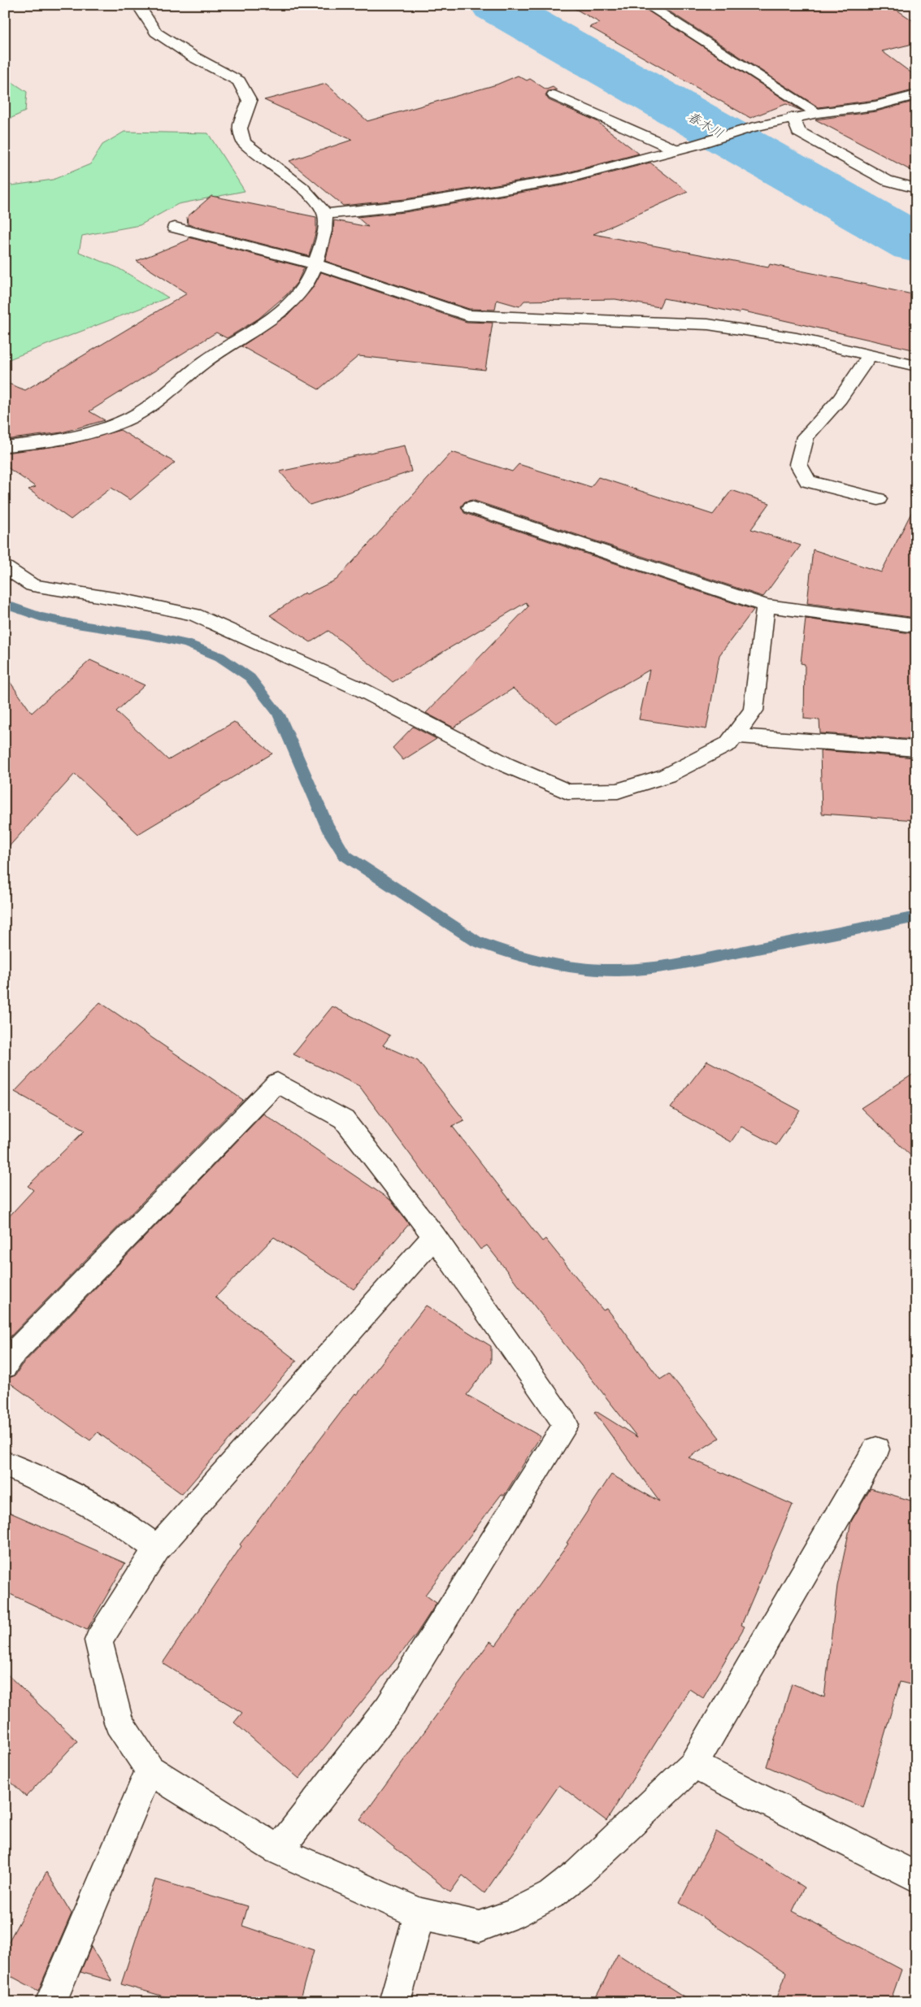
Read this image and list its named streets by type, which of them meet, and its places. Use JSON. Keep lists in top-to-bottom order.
{
  "water": ["春木川"]
}
